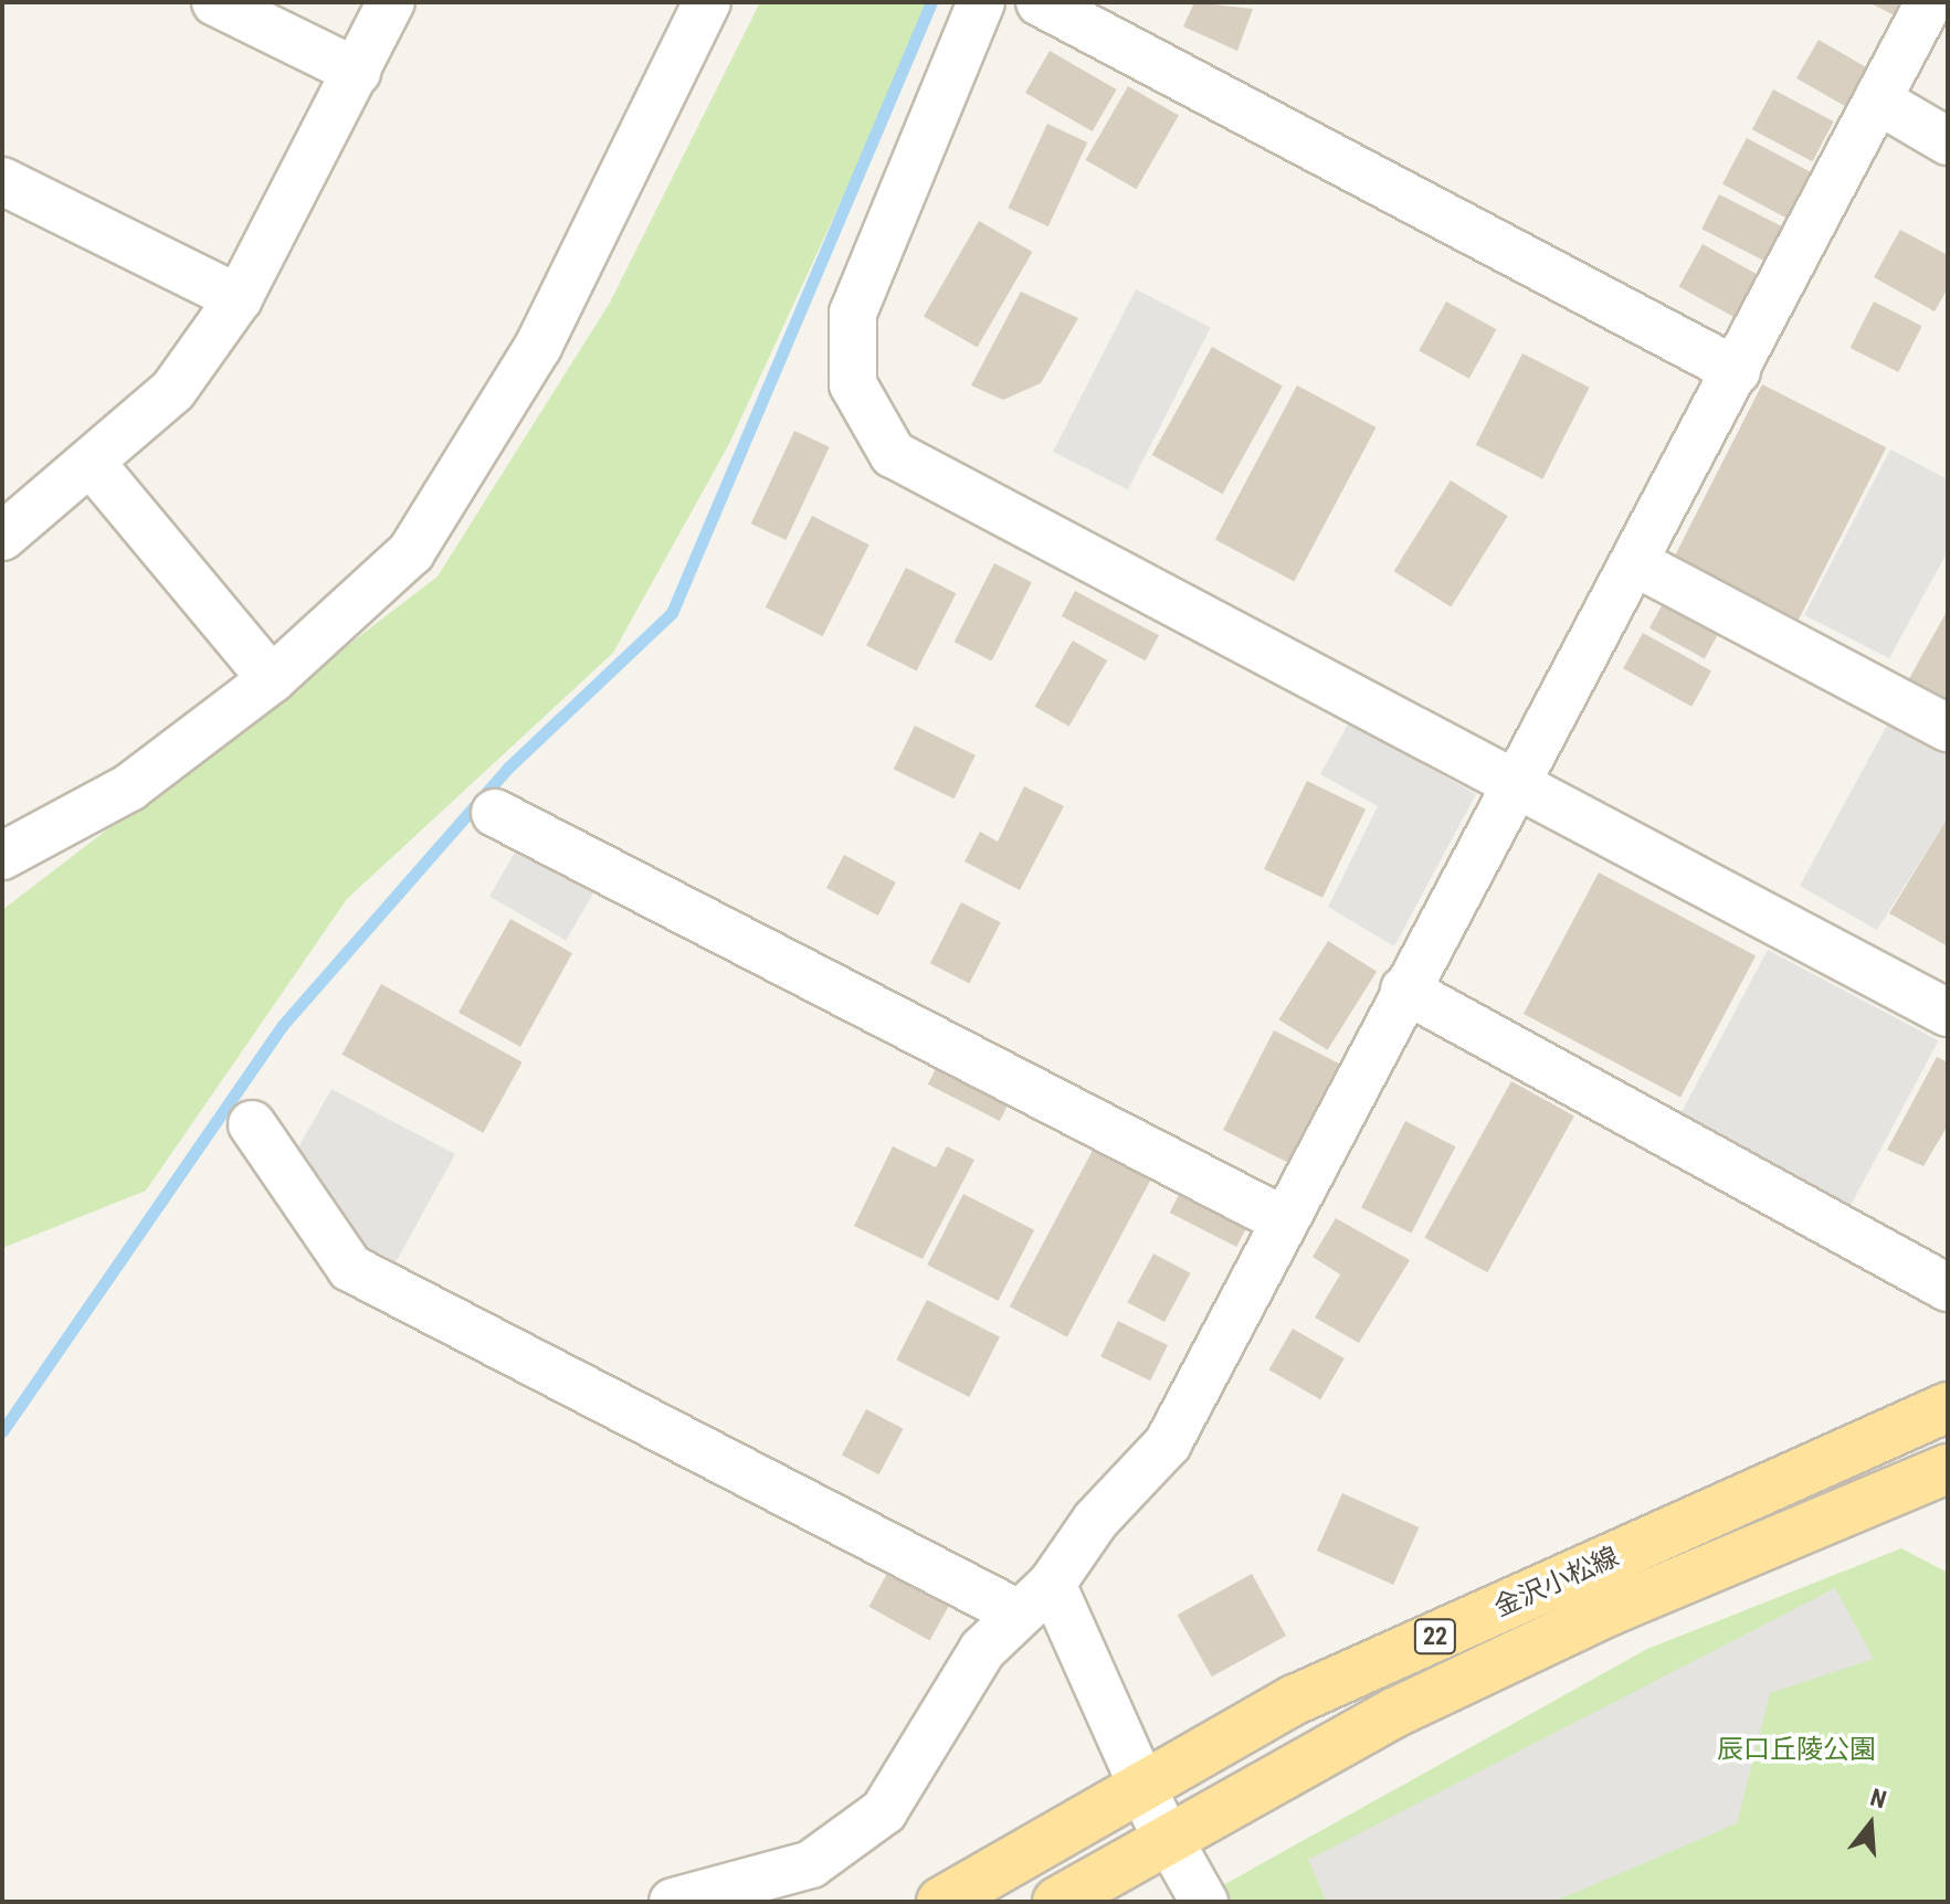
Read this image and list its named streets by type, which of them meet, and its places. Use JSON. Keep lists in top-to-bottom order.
{
  "streets": {
    "main road": ["金沢小松線", "22"]
  },
  "parks": ["辰口丘陵公園"],
  "north": "top"
}
